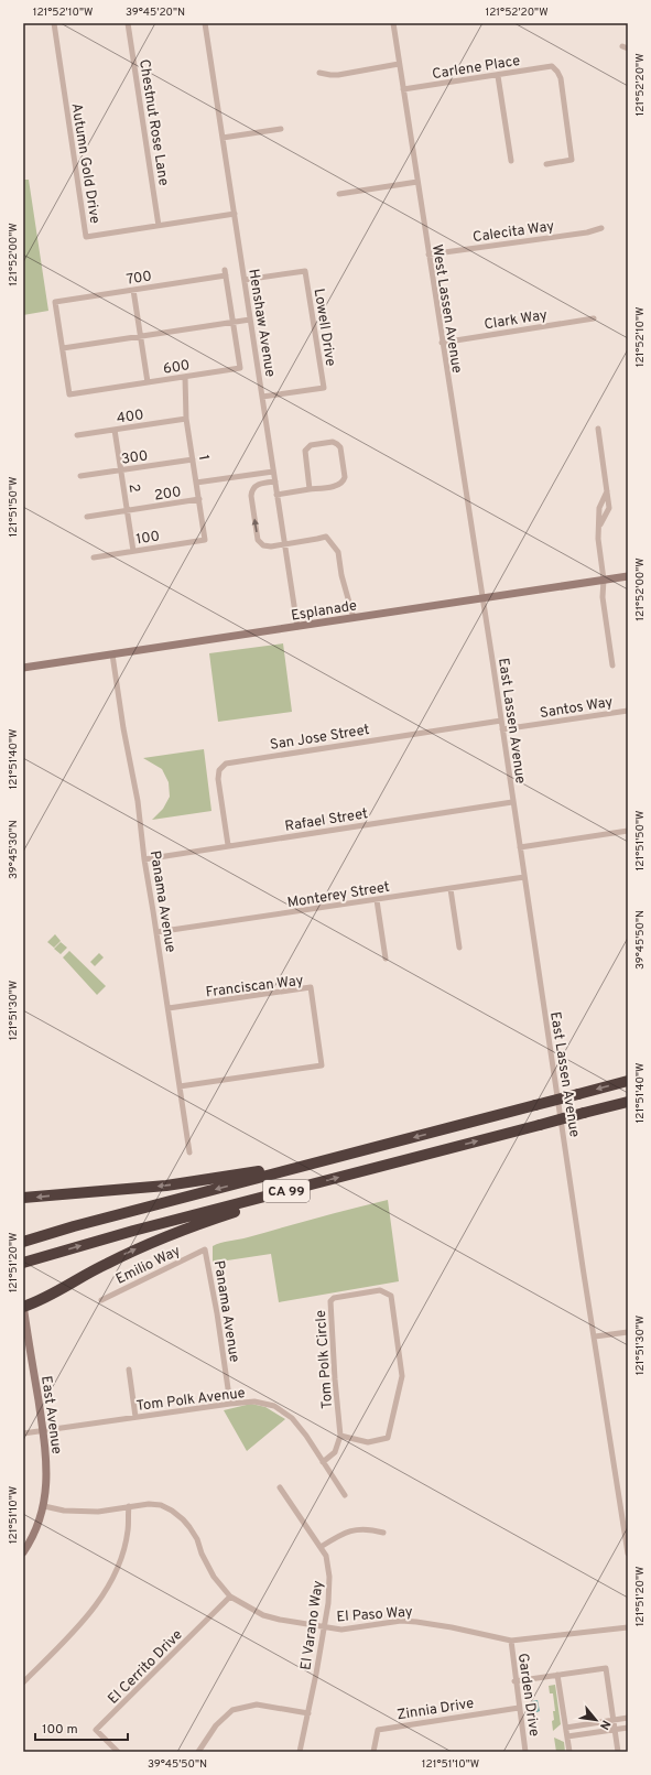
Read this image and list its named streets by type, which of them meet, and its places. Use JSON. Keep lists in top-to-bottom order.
{
  "streets": {
    "highway": ["CA 99"],
    "main road": ["Esplanade", "East Avenue"],
    "street": [
      "Carlene Place",
      "Chestnut Rose Lane",
      "Autumn Gold Drive",
      "Calecita Way",
      "700",
      "West Lassen Avenue",
      "Clark Way",
      "Henshaw Avenue",
      "Lowell Drive",
      "600",
      "400",
      "300",
      "1",
      "2",
      "200",
      "100",
      "Santos Way",
      "East Lassen Avenue",
      "San Jose Street",
      "Rafael Street",
      "Monterey Street",
      "Panama Avenue",
      "Franciscan Way",
      "Emilio Way",
      "Tom Polk Circle",
      "Tom Polk Avenue",
      "El Paso Way",
      "El Varano Way",
      "El Cerrito Drive",
      "Garden Drive",
      "Zinnia Drive"
    ]
  },
  "crossings": [
    ["Carlene Place", "West Lassen Avenue"],
    ["Chestnut Rose Lane", "Autumn Gold Drive"],
    ["Autumn Gold Drive", "Henshaw Avenue"],
    ["Calecita Way", "West Lassen Avenue"],
    ["700", "600"],
    ["West Lassen Avenue", "Clark Way"],
    ["West Lassen Avenue", "Esplanade"],
    ["West Lassen Avenue", "East Lassen Avenue"],
    ["Henshaw Avenue", "Lowell Drive"],
    ["Henshaw Avenue", "Esplanade"],
    ["600", "1"],
    ["400", "1"],
    ["400", "2"],
    ["300", "1"],
    ["300", "2"],
    ["1", "200"],
    ["1", "100"],
    ["2", "200"],
    ["2", "100"],
    ["Esplanade", "East Lassen Avenue"],
    ["Esplanade", "Panama Avenue"],
    ["Santos Way", "East Lassen Avenue"],
    ["East Lassen Avenue", "San Jose Street"],
    ["East Lassen Avenue", "Rafael Street"],
    ["East Lassen Avenue", "Monterey Street"],
    ["San Jose Street", "Rafael Street"],
    ["Rafael Street", "Panama Avenue"],
    ["Monterey Street", "Panama Avenue"],
    ["Panama Avenue", "Franciscan Way"],
    ["Panama Avenue", "Emilio Way"],
    ["Panama Avenue", "Tom Polk Avenue"],
    ["Tom Polk Avenue", "East Avenue"],
    ["East Avenue", "El Paso Way"],
    ["El Paso Way", "El Varano Way"],
    ["El Paso Way", "El Cerrito Drive"],
    ["El Paso Way", "Garden Drive"],
    ["Garden Drive", "Zinnia Drive"]
  ],
  "scale_bar": "100 m",
  "north": "bottom right",
  "coordinates": [
    "121°52'10\"W",
    "39°45'20\"N",
    "121°52'20\"W",
    "121°52'00\"W",
    "121°51'50\"W",
    "121°51'40\"W",
    "39°45'30\"N",
    "39°45'50\"N",
    "121°51'30\"W",
    "121°51'20\"W",
    "121°51'10\"W"
  ]
}
